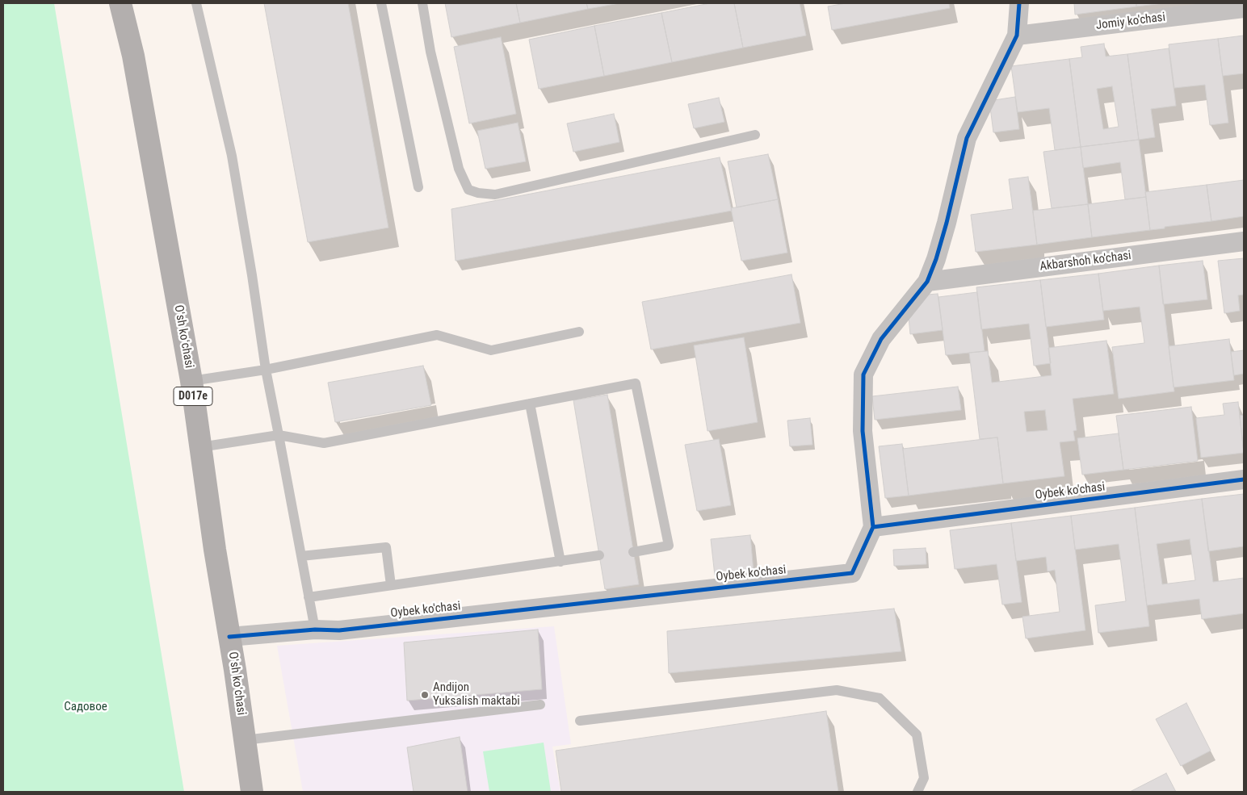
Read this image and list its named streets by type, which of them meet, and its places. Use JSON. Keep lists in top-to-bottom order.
{
  "streets": {
    "main road": ["Oʻsh koʻchasi", "D017e"],
    "street": ["Jomiy ko'chasi", "Akbarshoh ko'chasi", "Oybek ko'chasi"]
  },
  "crossings": [
    ["Oʻsh koʻchasi", "Oybek ko'chasi"]
  ],
  "parks": ["Садовое"],
  "places": ["Andijon Yuksalish maktabi"]
}
